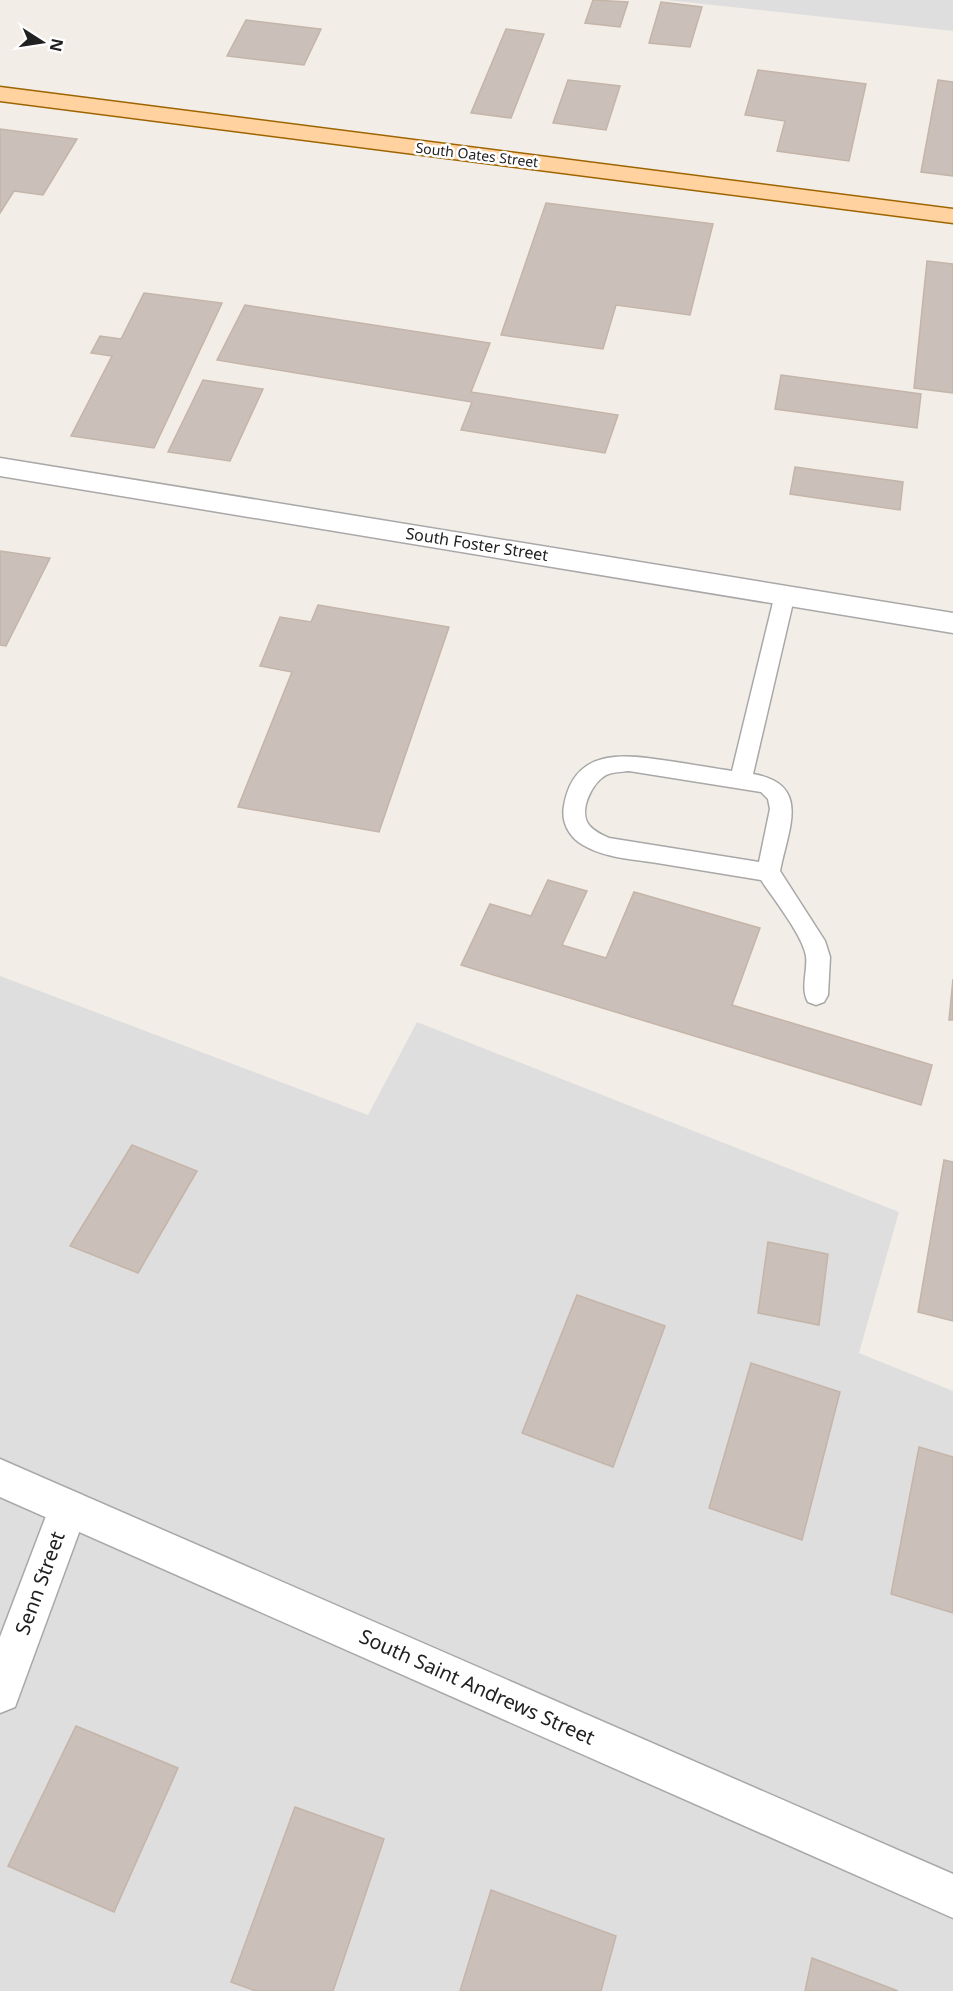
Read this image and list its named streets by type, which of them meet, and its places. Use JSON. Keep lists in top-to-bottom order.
{
  "streets": {
    "main road": ["South Oates Street"],
    "street": ["South Foster Street", "Senn Street", "South Saint Andrews Street"]
  },
  "crossings": [
    ["Senn Street", "South Saint Andrews Street"]
  ],
  "north": "right"
}
